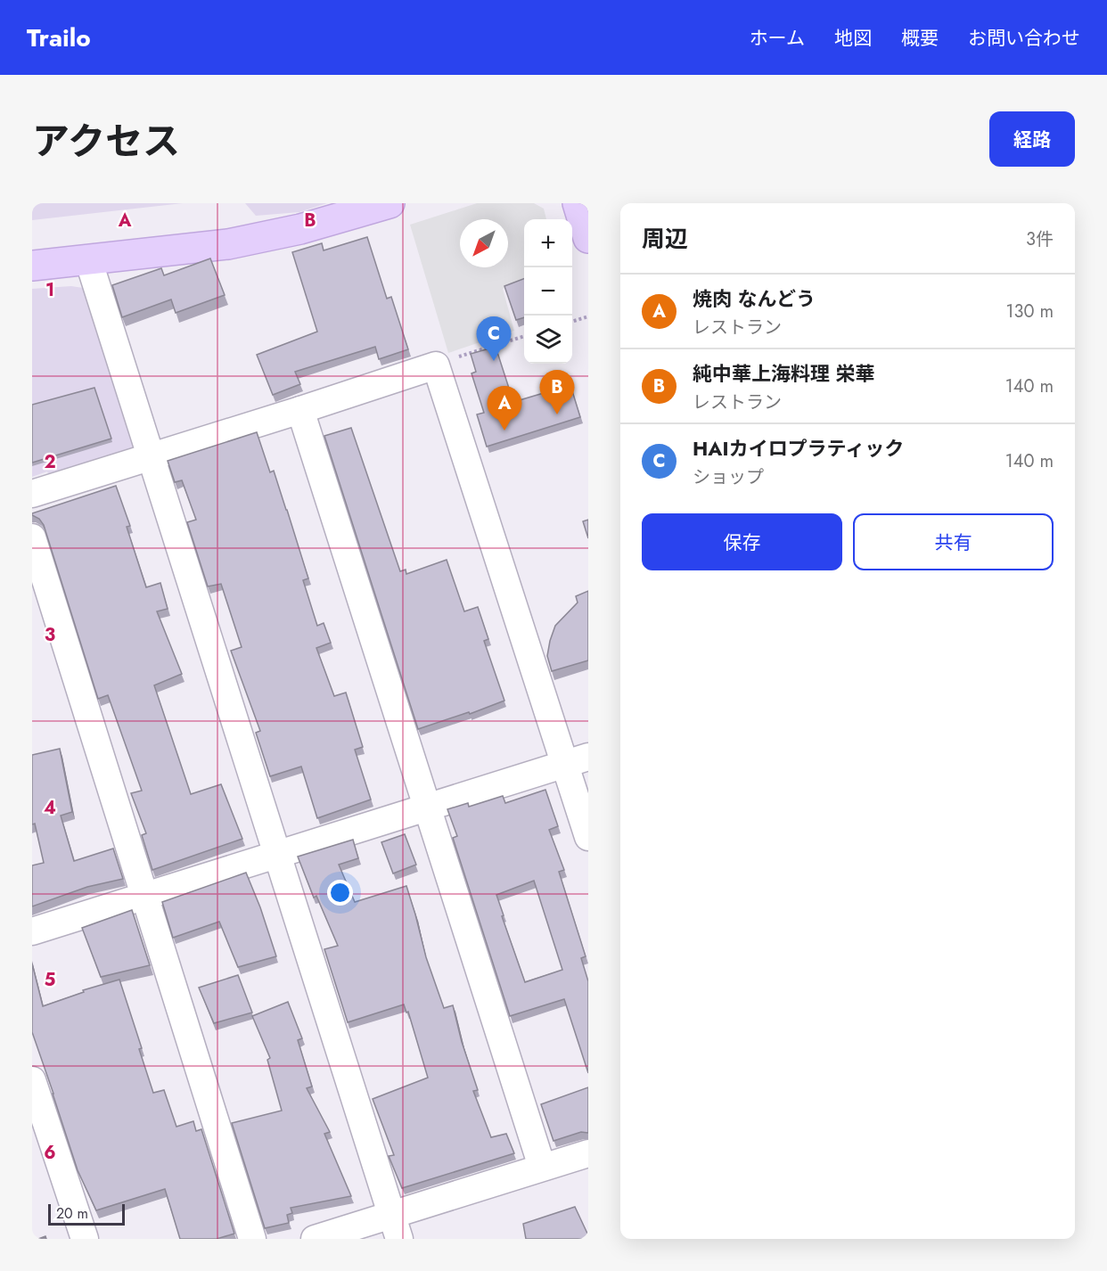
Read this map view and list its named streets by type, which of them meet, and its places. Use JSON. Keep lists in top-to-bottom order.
{
  "scale_bar": "20 m",
  "north": "bottom left",
  "page": {
    "header": "Trailo",
    "nav": [
      "ホーム",
      "地図",
      "概要",
      "お問い合わせ"
    ],
    "title": "アクセス",
    "buttons": [
      "経路",
      ["保存", "共有"]
    ],
    "heading": ["周辺", "3件"],
    "map_buttons": ["+", "−"],
    "list": [
      {
        "mark": "A",
        "name": "焼肉 なんどう",
        "note": "レストラン",
        "value": "130 m"
      },
      {
        "mark": "B",
        "name": "純中華上海料理 栄華",
        "note": "レストラン",
        "value": "140 m"
      },
      {
        "mark": "C",
        "name": "HAIカイロプラティック",
        "note": "ショップ",
        "value": "140 m"
      }
    ],
    "pins": ["C", "B", "A"],
    "scale": "20 m"
  },
  "grid": {
    "columns": ["A", "B"],
    "rows": [
      "1",
      "2",
      "3",
      "4",
      "5",
      "6"
    ]
  }
}
